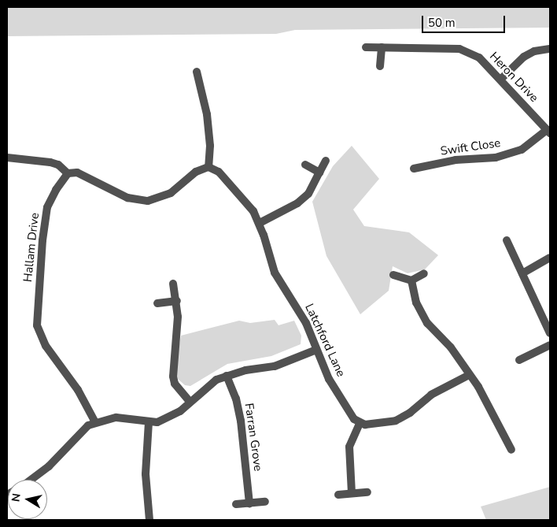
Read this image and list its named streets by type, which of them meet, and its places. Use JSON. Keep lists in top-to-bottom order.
{
  "streets": {
    "street": [
      "Heron Drive",
      "Swift Close",
      "Hallam Drive",
      "Latchford Lane",
      "Farran Grove"
    ]
  },
  "crossings": [
    ["Heron Drive", "Swift Close"]
  ],
  "scale_bar": "50 m",
  "north": "left"
}
